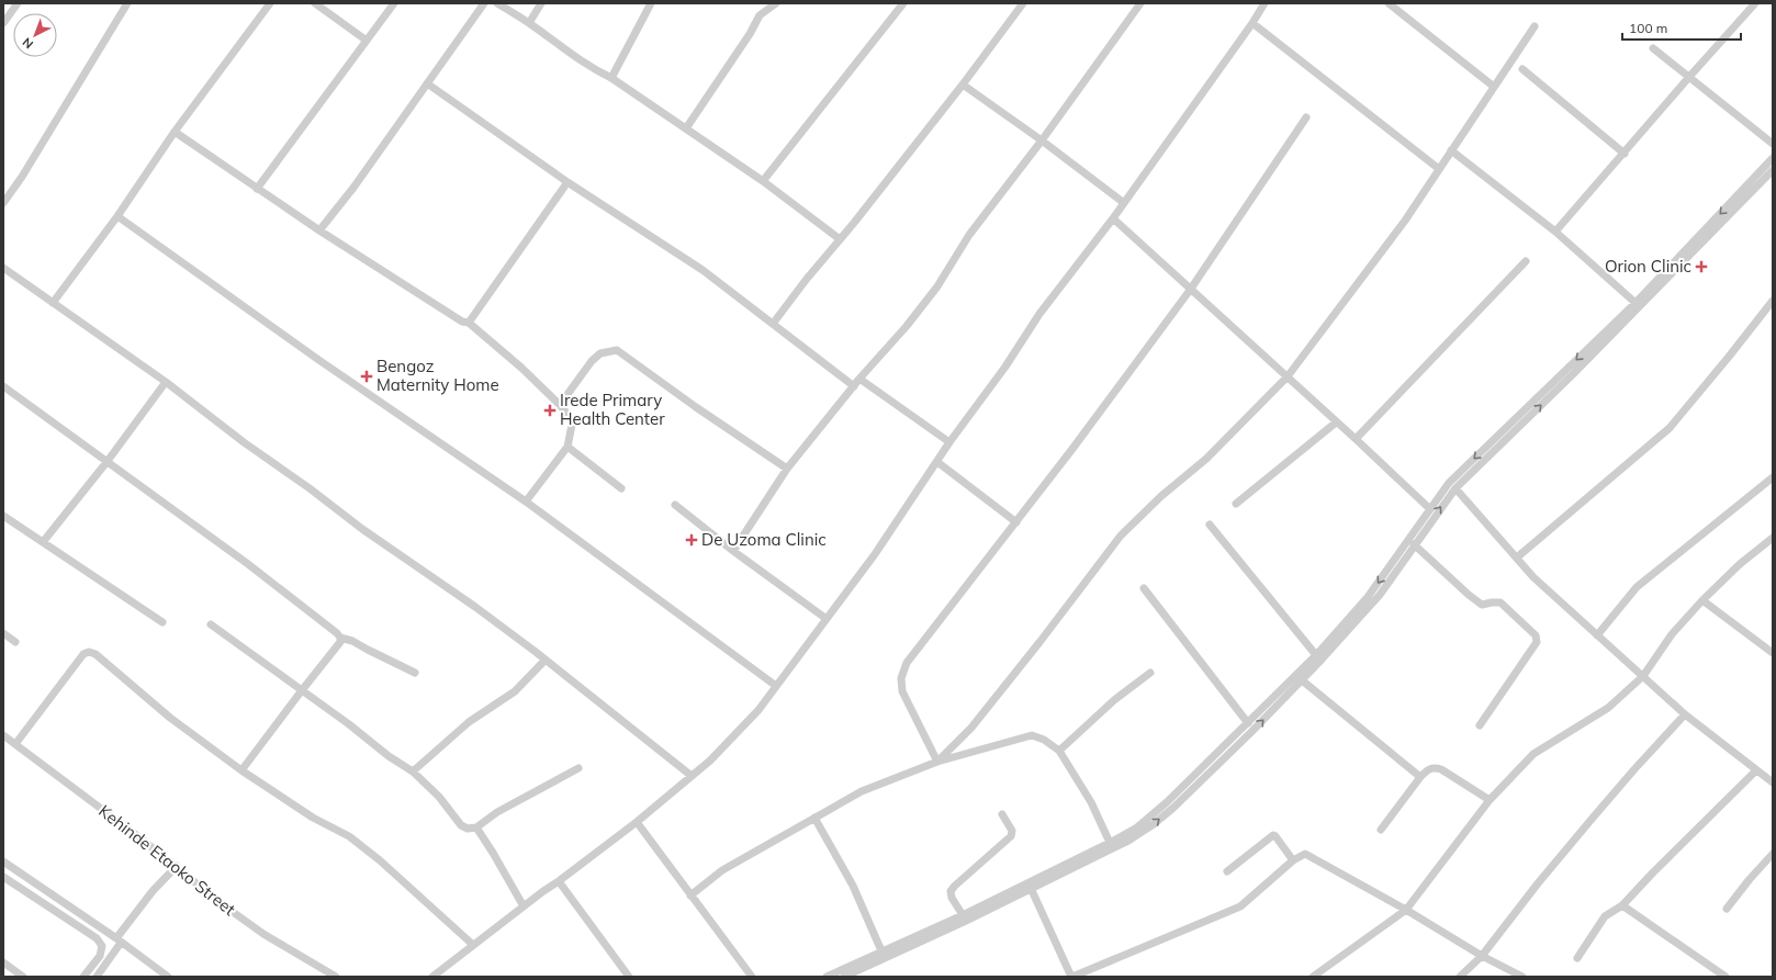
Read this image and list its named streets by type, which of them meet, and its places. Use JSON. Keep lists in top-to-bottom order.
{
  "streets": {
    "street": ["Kehinde Etaoko Street"]
  },
  "places": {
    "health": [
      "Orion Clinic",
      "Bengoz Maternity Home",
      "Irede Primary Health Center",
      "De Uzoma Clinic"
    ]
  },
  "scale_bar": "100 m",
  "north": "bottom left"
}
